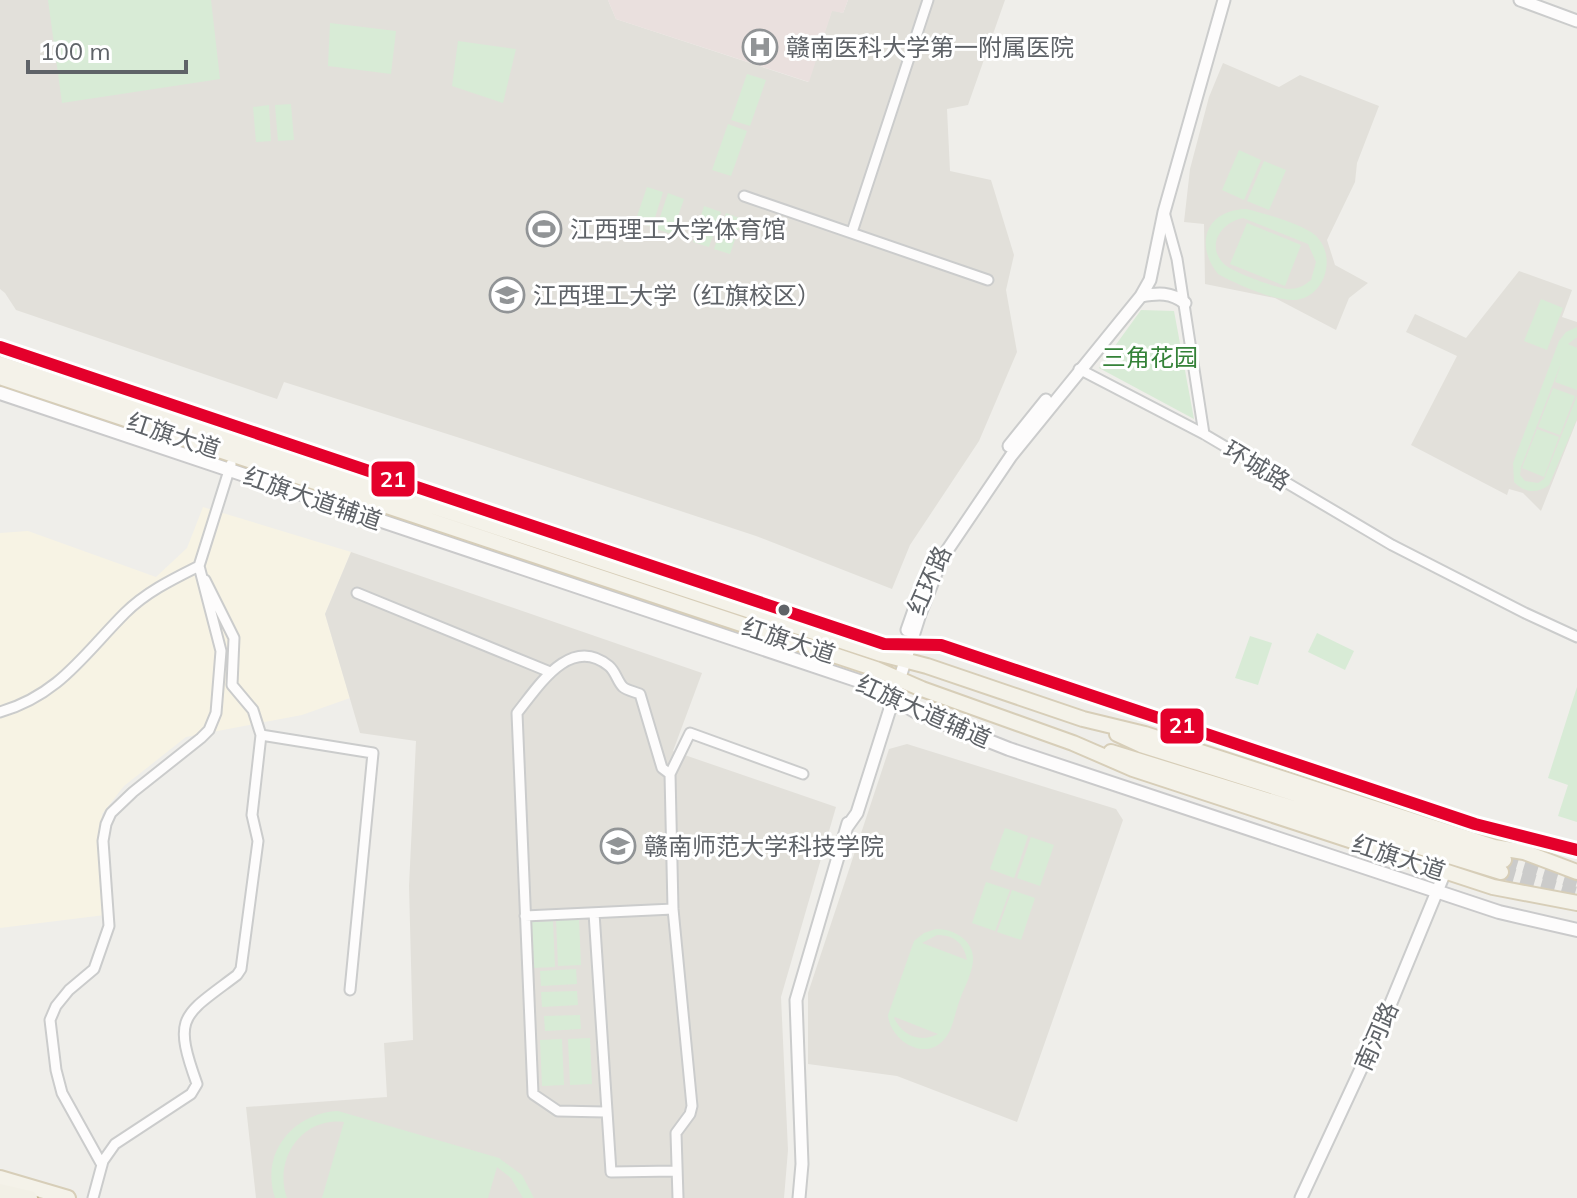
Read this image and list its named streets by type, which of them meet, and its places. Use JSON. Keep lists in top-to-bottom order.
{
  "streets": {
    "main road": ["红旗大道", "红旗大道辅道"],
    "street": ["环城路", "红环路", "南河路"]
  },
  "crossings": [
    ["红旗大道", "红旗大道辅道"],
    ["红旗大道", "红环路"],
    ["红旗大道", "南河路"],
    ["环城路", "红环路"],
    ["红旗大道辅道", "红环路"],
    ["红旗大道辅道", "南河路"]
  ],
  "parks": ["三角花园"],
  "places": {
    "hospital": ["赣南医科大学第一附属医院"],
    "sports": ["江西理工大学体育馆"],
    "school or university": ["江西理工大学（红旗校区）", "赣南师范大学科技学院"]
  },
  "lines": ["transit line 21"],
  "scale_bar": "100 m"
}
